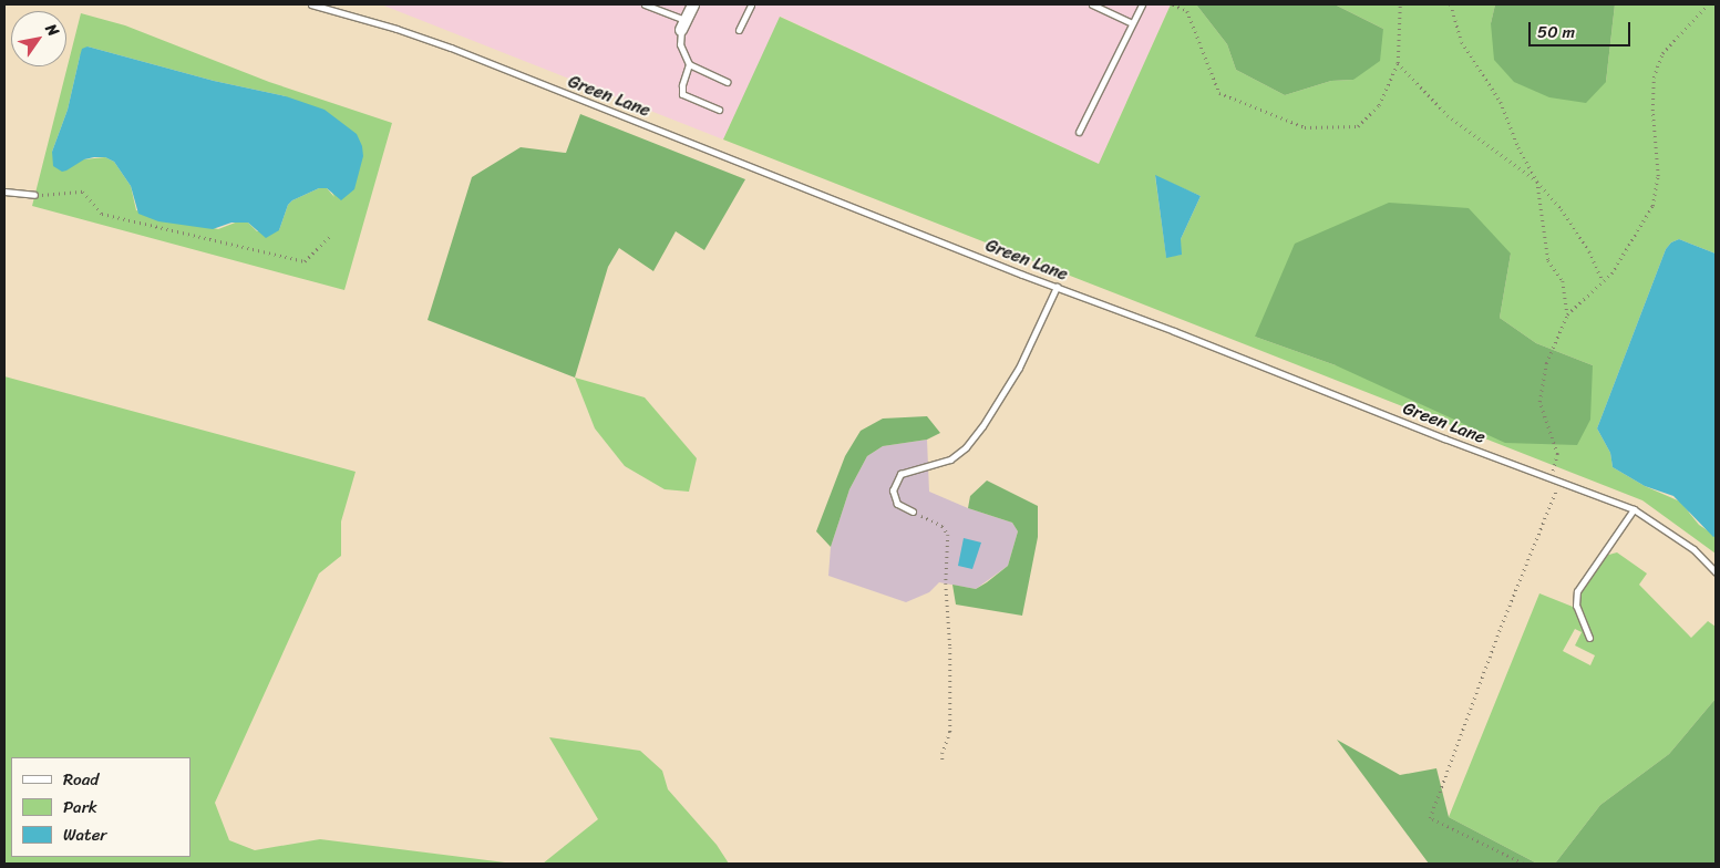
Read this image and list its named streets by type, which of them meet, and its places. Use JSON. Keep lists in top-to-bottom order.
{
  "streets": {
    "lane": ["Green Lane"]
  },
  "legend": ["Road", "Park", "Water"],
  "scale_bar": "50 m",
  "north": "top right"
}
